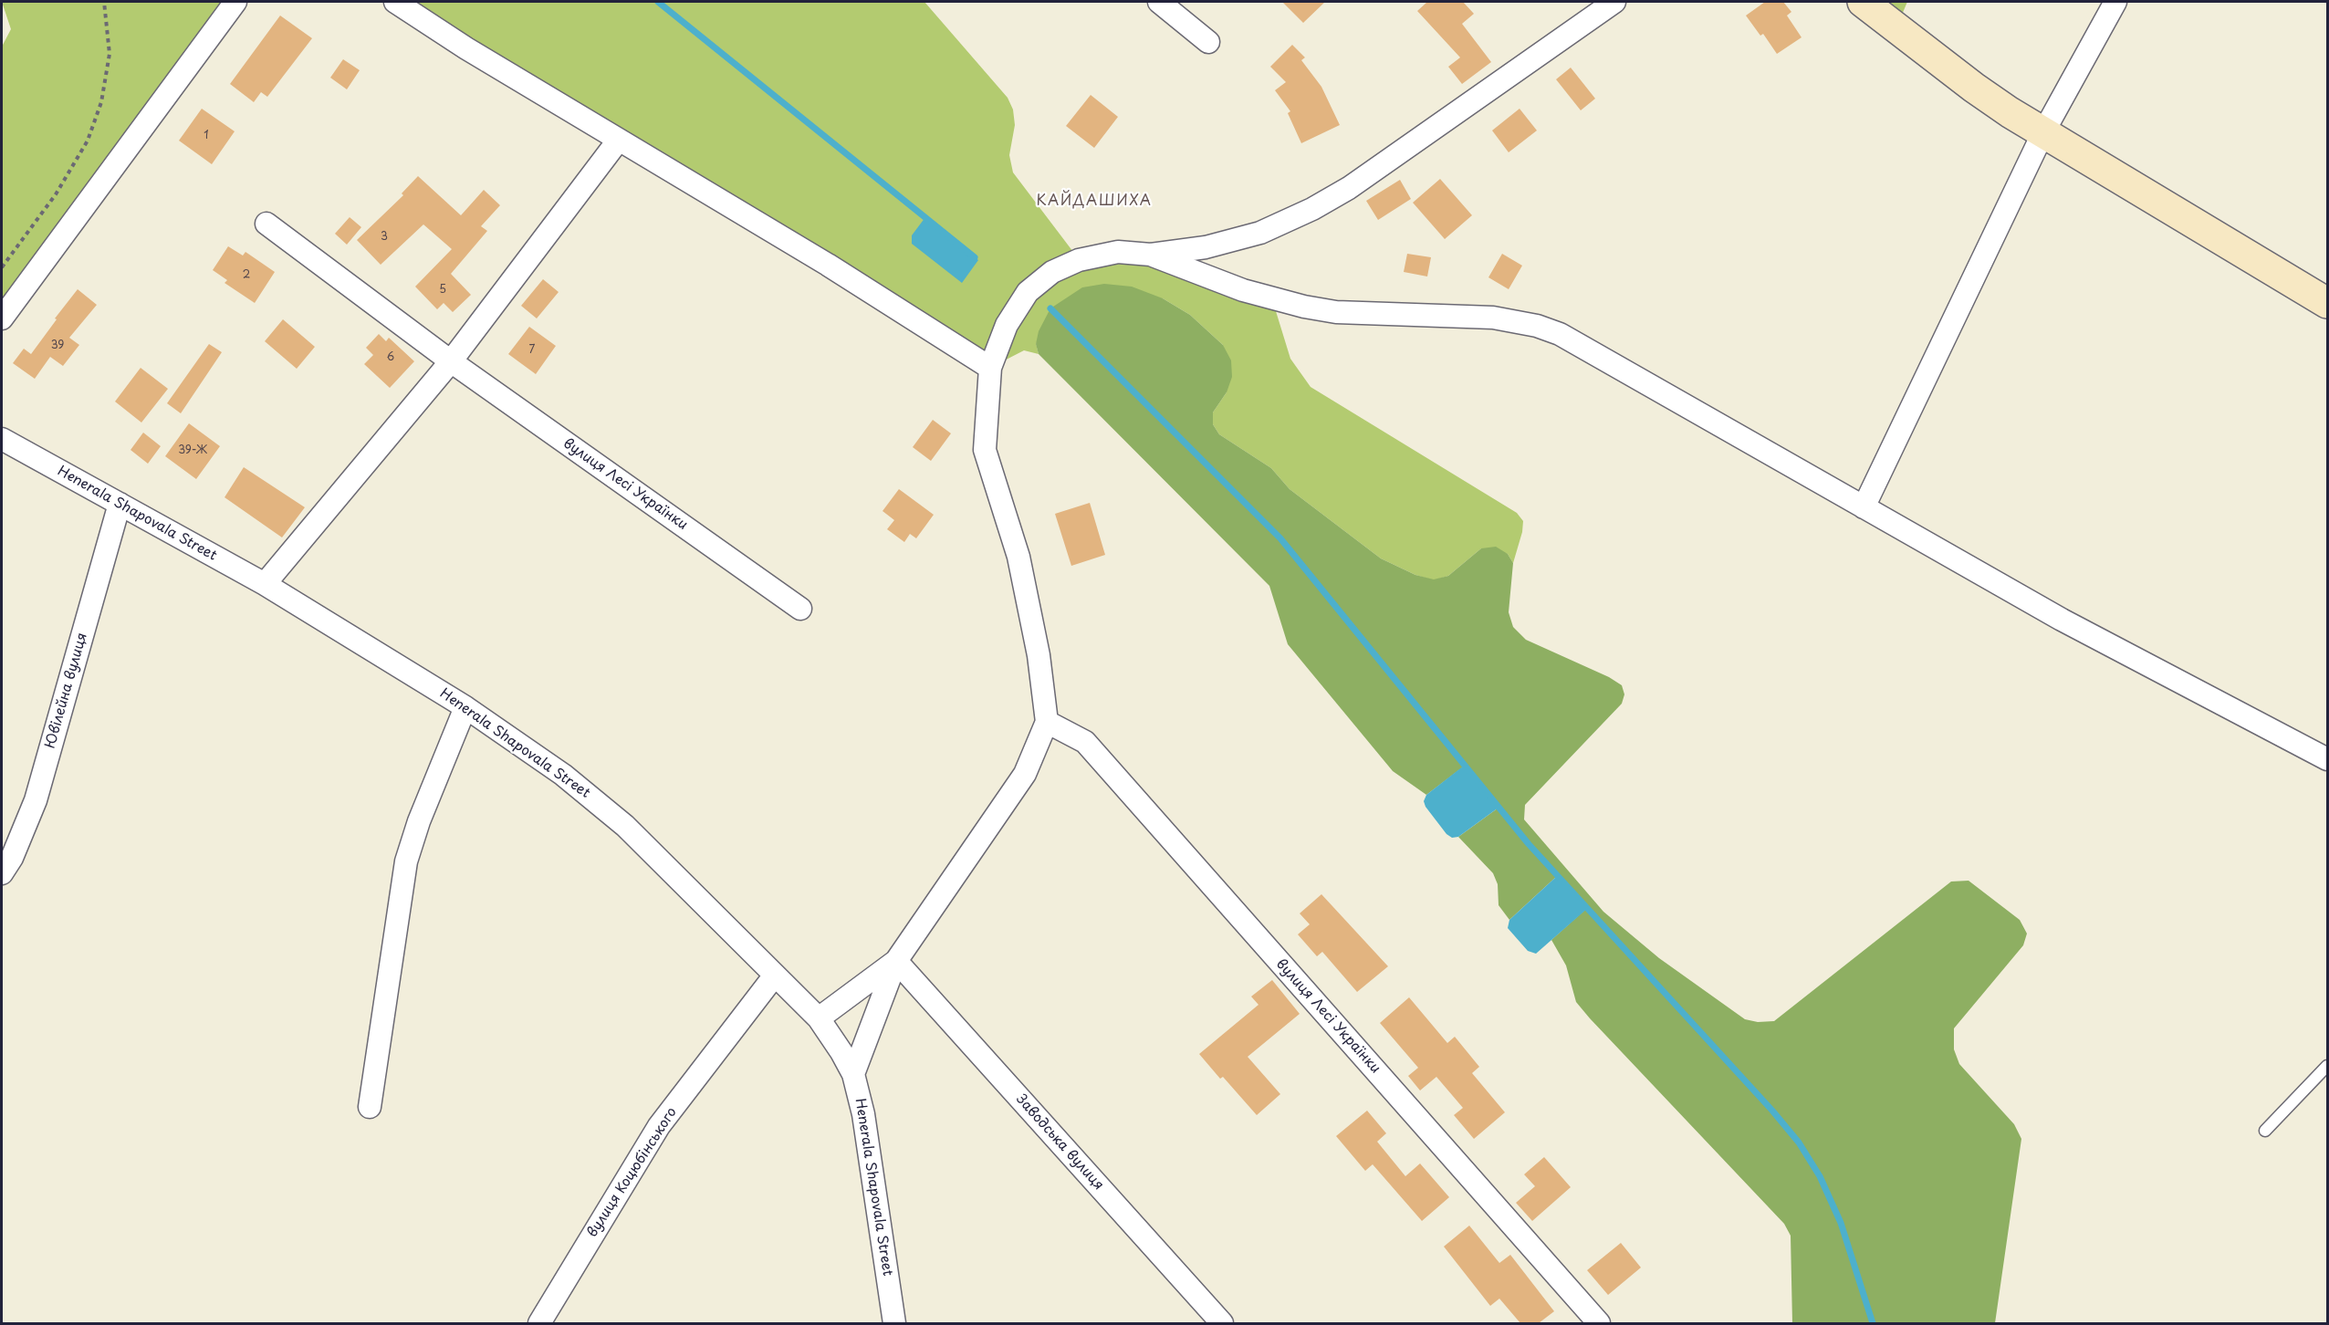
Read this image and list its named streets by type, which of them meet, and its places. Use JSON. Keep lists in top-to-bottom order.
{
  "streets": {
    "street": [
      "вулиця Лесі Українки",
      "Henerala Shapovala Street",
      "Ювілейна вулиця",
      "Заводська вулиця",
      "вулиця Коцюбінського"
    ]
  },
  "crossings": [
    ["Henerala Shapovala Street", "Ювілейна вулиця"],
    ["Henerala Shapovala Street", "вулиця Коцюбінського"]
  ],
  "districts": ["КАЙДАШИХА"],
  "house_numbers": [
    "1",
    "3",
    "2",
    "5",
    "39",
    "7",
    "6",
    "39-Ж"
  ]
}
